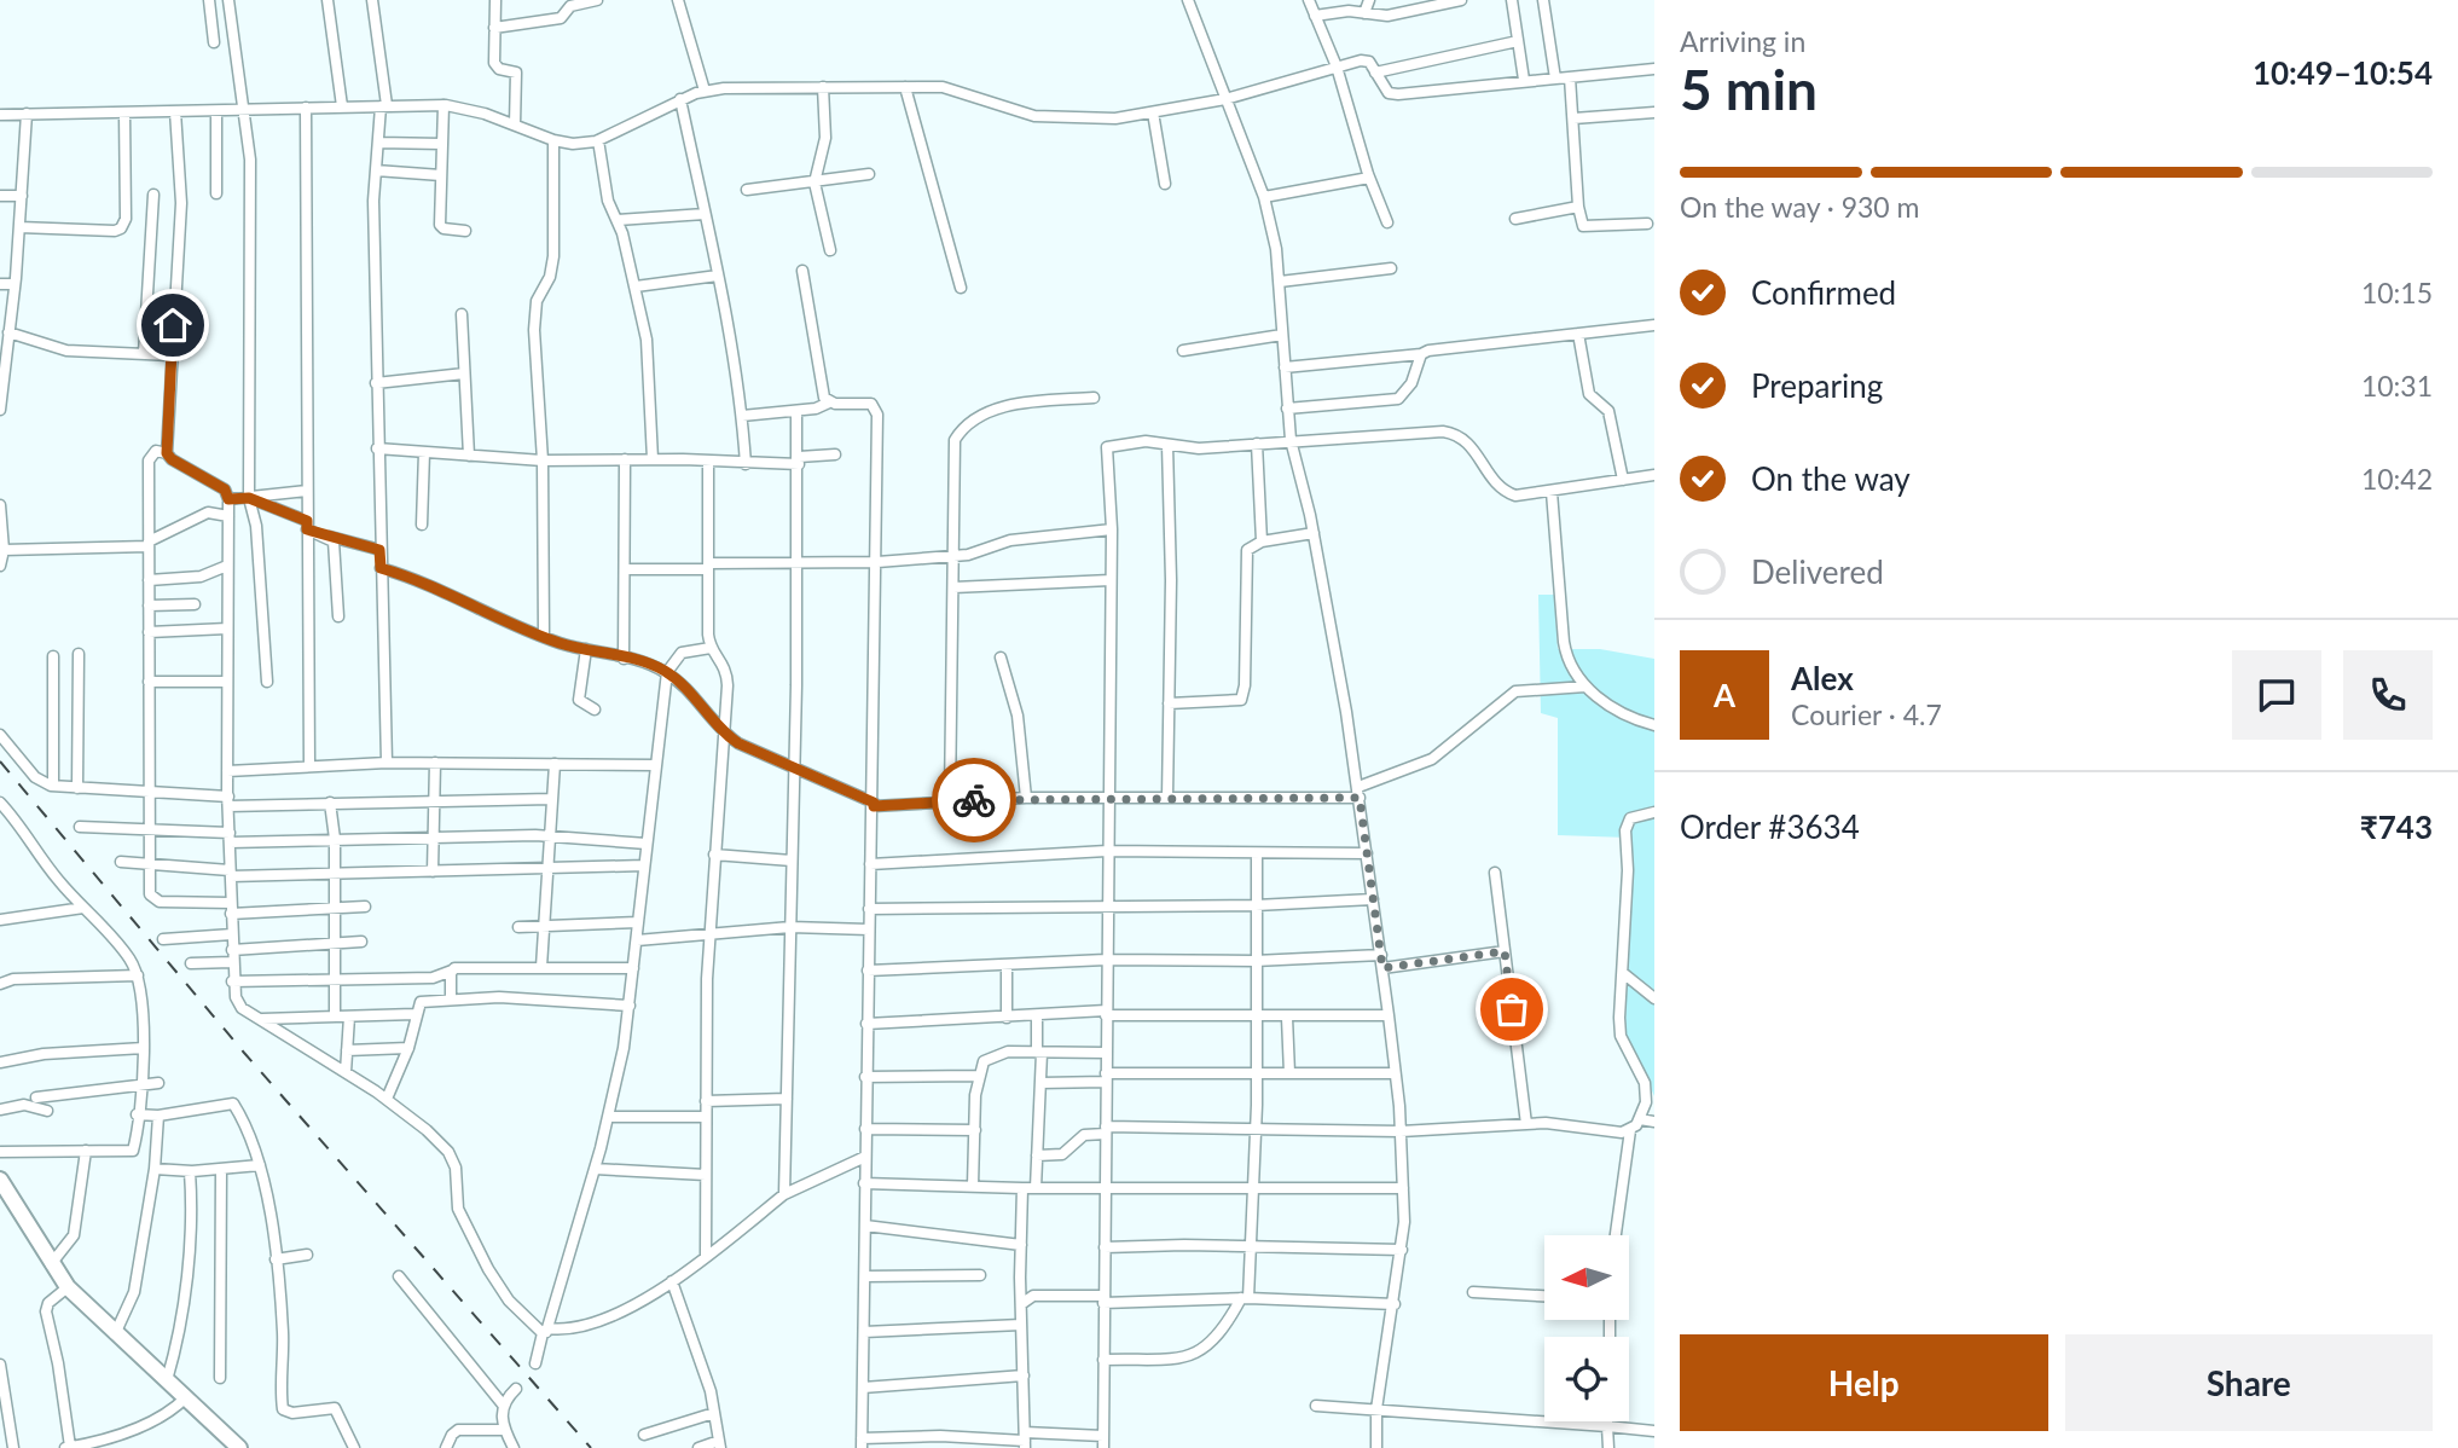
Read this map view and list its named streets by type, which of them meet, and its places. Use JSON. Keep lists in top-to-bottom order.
{
  "north": "left",
  "page": {
    "heading": ["5 min", "Arriving in", "10:49–10:54"],
    "panel": [
      "Alex",
      "Courier · 4.7",
      "Order #3634",
      "₹743"
    ],
    "bar": "On the way · 930 m",
    "list": [
      ["Confirmed", "10:15"],
      ["Preparing", "10:31"],
      ["On the way", "10:42"],
      "Delivered"
    ],
    "round": "A",
    "buttons": ["Help", "Share"]
  }
}
